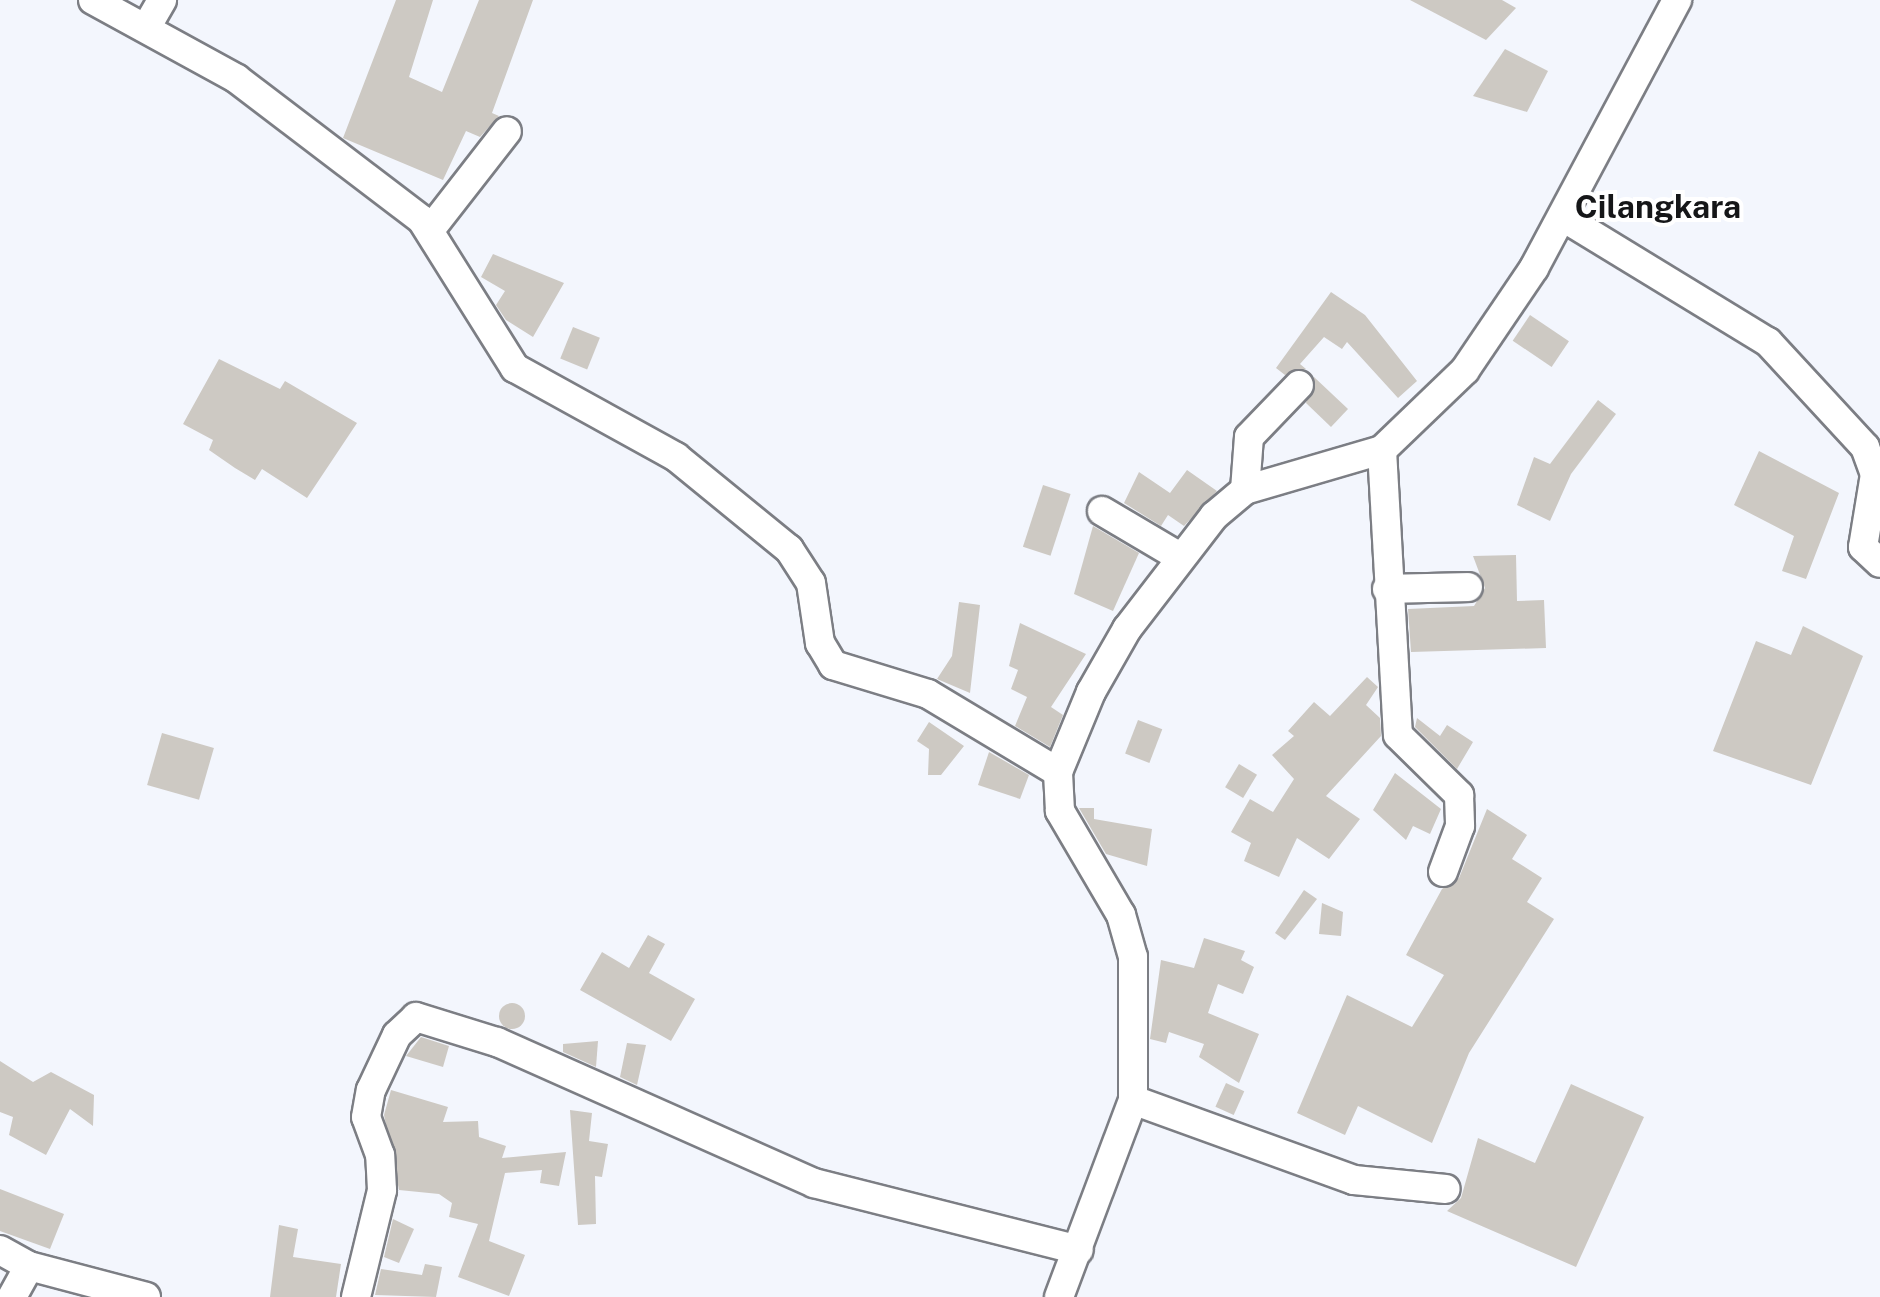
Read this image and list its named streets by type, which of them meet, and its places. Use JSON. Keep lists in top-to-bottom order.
{
  "districts": ["Cilangkara"]
}
